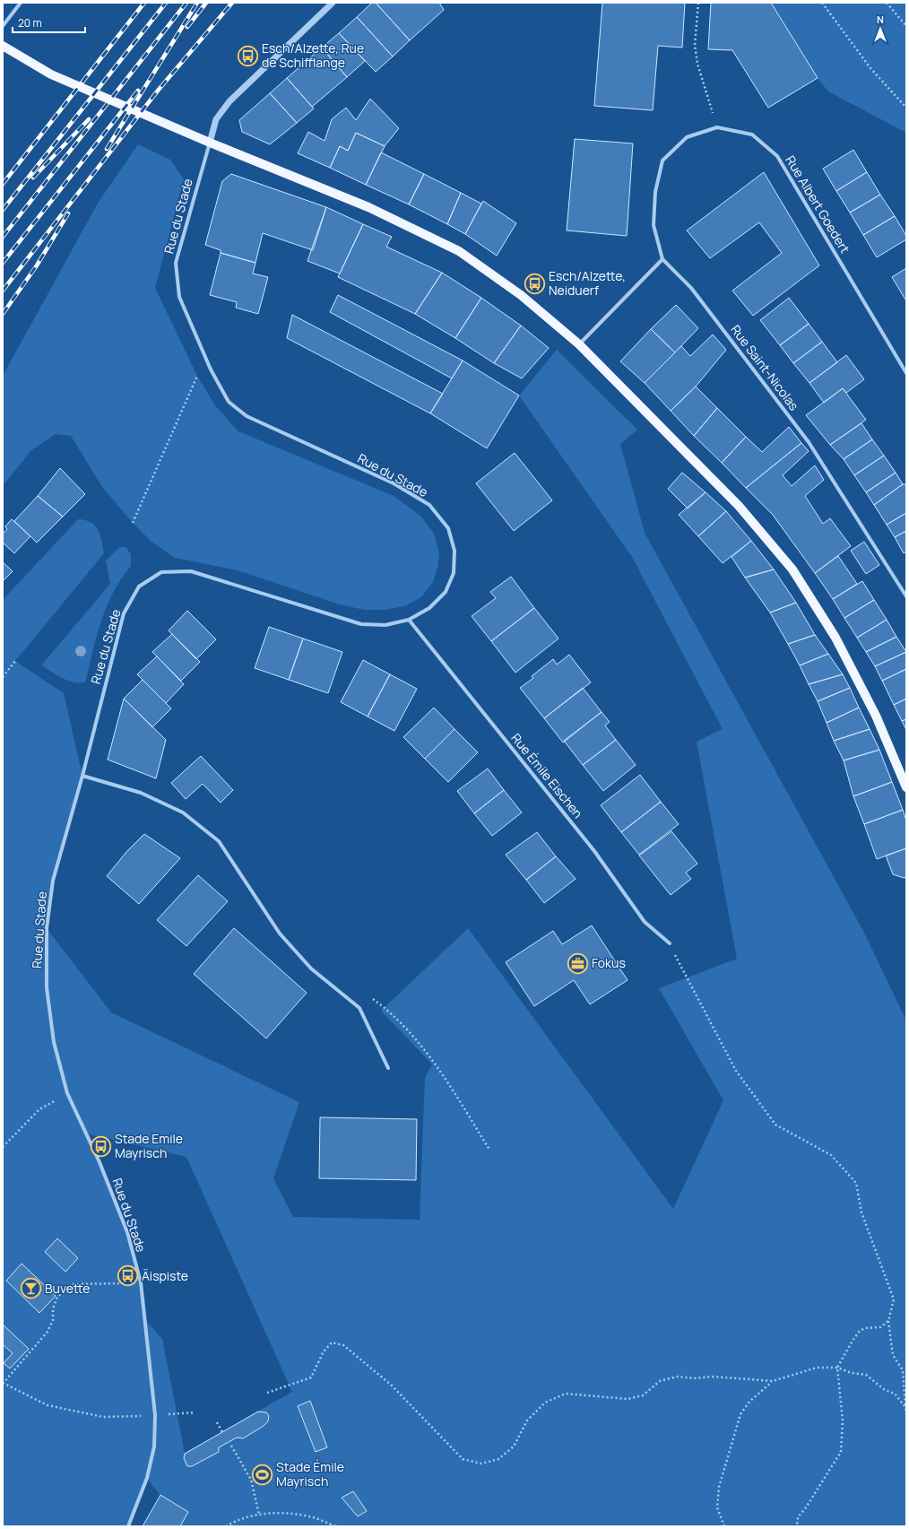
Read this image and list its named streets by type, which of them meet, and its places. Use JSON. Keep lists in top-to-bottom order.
{
  "streets": {
    "street": [
      "Rue Albert Goedert",
      "Rue du Stade",
      "Rue Saint-Nicolas",
      "Rue Émile Eischen"
    ]
  },
  "crossings": [
    ["Rue Albert Goedert", "Rue Saint-Nicolas"],
    ["Rue du Stade", "Rue Émile Eischen"]
  ],
  "places": {
    "bus stop": [
      "Esch/Alzette, Rue de Schifflange",
      "Esch/Alzette, Neiduerf",
      "Stade Emile Mayrisch",
      "Äispiste"
    ],
    "office": ["Fokus"],
    "bar": ["Buvette"],
    "sports": ["Stade Émile Mayrisch"]
  },
  "scale_bar": "20 m",
  "north": "top"
}
